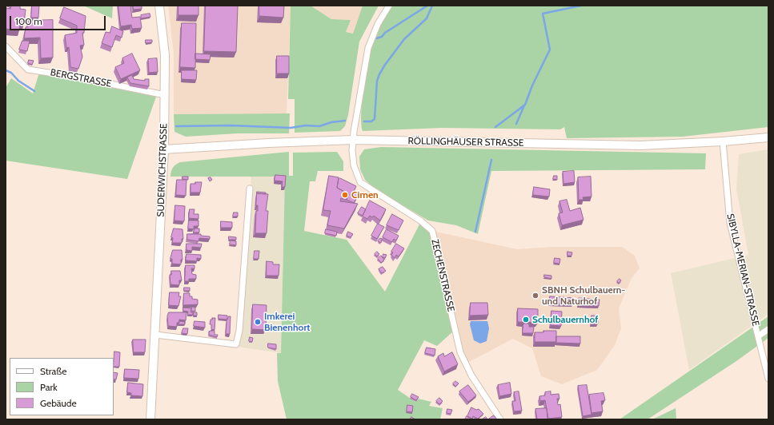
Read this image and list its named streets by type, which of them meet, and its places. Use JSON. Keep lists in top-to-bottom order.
{
  "streets": {
    "main road": ["RÖLLINGHÄUSER STRASSE", "SUDERWICHSTRASSE"],
    "street": ["BERGSTRASSE", "SIBYLLA-MERIAN-STRASSE", "ZECHENSTRASSE"]
  },
  "crossings": [
    ["BERGSTRASSE", "SUDERWICHSTRASSE"],
    ["RÖLLINGHÄUSER STRASSE", "SUDERWICHSTRASSE"],
    ["RÖLLINGHÄUSER STRASSE", "SIBYLLA-MERIAN-STRASSE"],
    ["RÖLLINGHÄUSER STRASSE", "ZECHENSTRASSE"]
  ],
  "places": [
    "Cimen",
    "SBNH Schulbauern- und Naturhof",
    "Schulbauernhof",
    "Imkerei Bienenhort"
  ],
  "legend": ["Straße", "Park", "Gebäude"],
  "scale_bar": "100 m"
}
